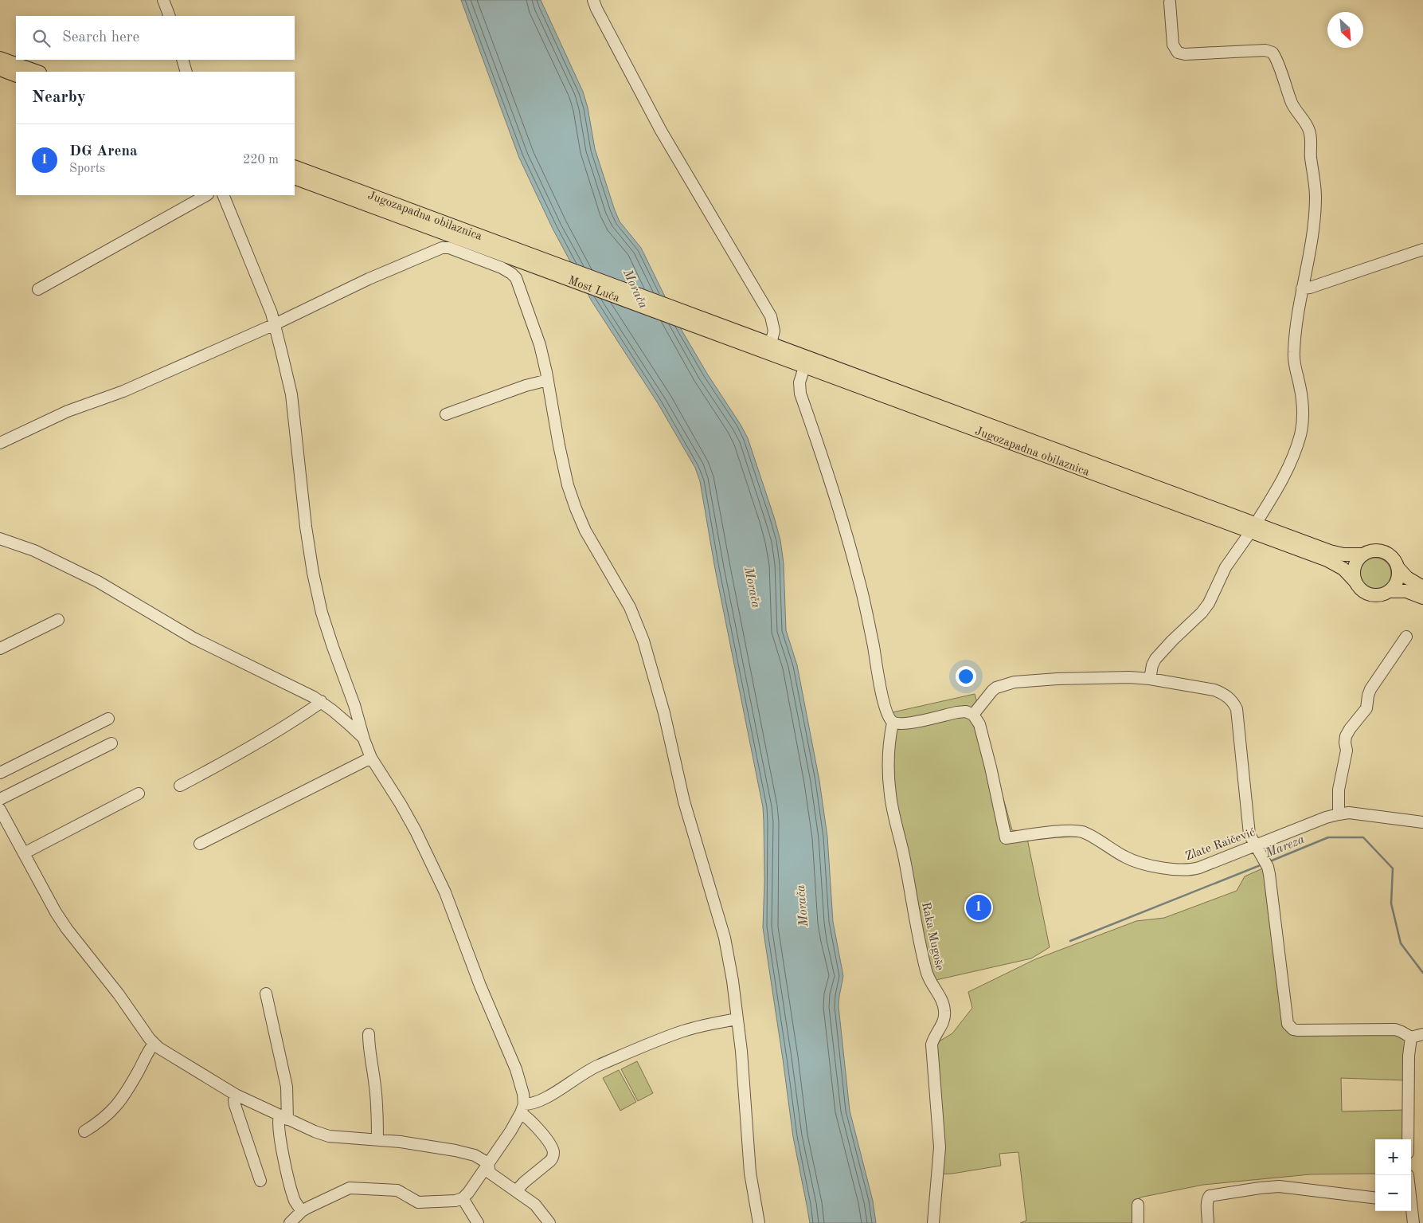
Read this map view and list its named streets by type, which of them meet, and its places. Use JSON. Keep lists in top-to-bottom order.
{
  "streets": {
    "main road": ["Jugozapadna obilaznica", "Most Luča"],
    "street": ["Zlate Raičević", "Raka Mugoše"]
  },
  "crossings": [
    ["Jugozapadna obilaznica", "Most Luča"]
  ],
  "water": ["Morača", "Mareza"],
  "north": "bottom right",
  "page": {
    "search": "Search here",
    "heading": "Nearby",
    "list": [
      {
        "mark": "1",
        "name": "DG Arena",
        "note": "Sports",
        "value": "220 m"
      }
    ],
    "pins": "1",
    "map_buttons": ["+", "−"]
  }
}
